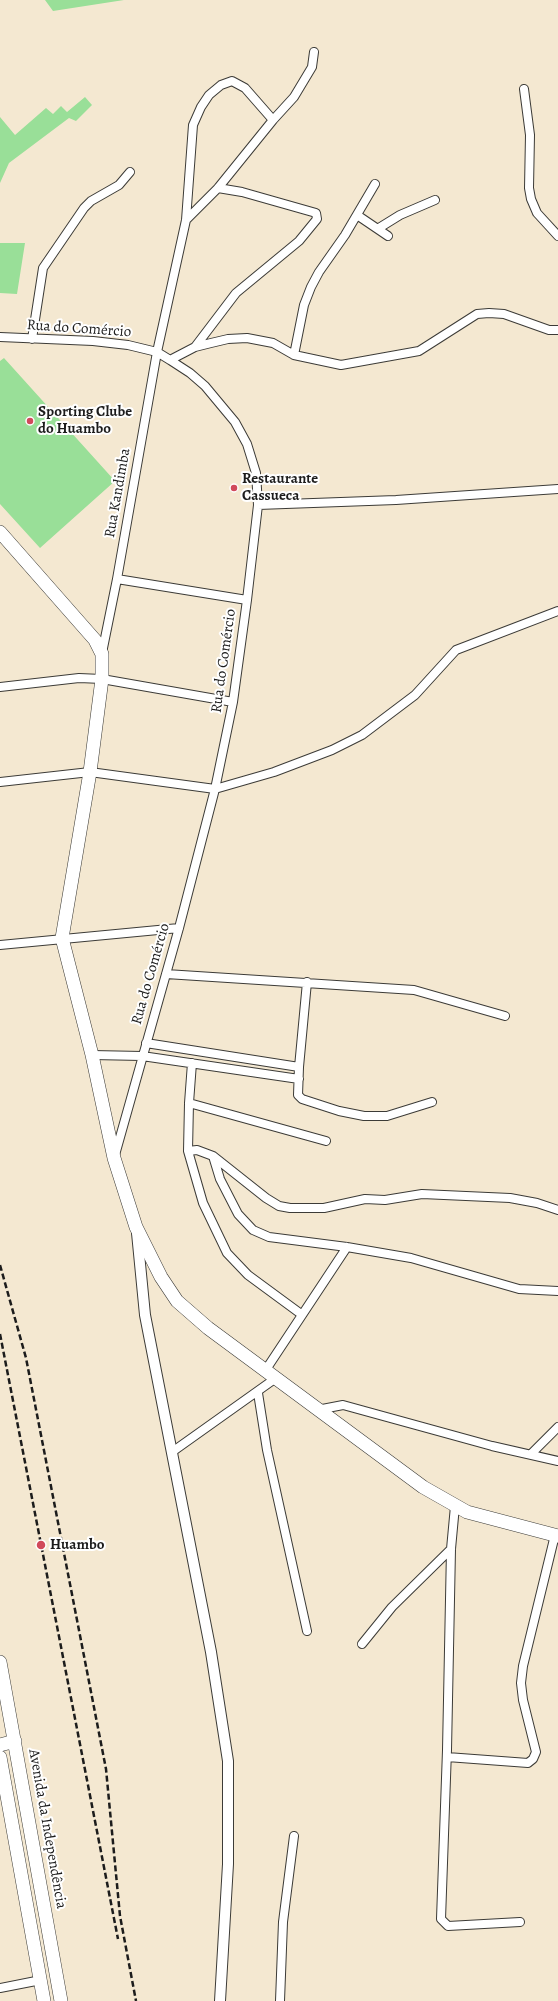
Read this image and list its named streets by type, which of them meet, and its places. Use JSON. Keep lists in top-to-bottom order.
{
  "streets": {
    "main road": ["Avenida da Independência"],
    "street": ["Rua do Comércio", "Rua Kandimba"]
  },
  "crossings": [
    ["Rua do Comércio", "Rua Kandimba"]
  ],
  "places": ["Sporting Clube do Huambo", "Restaurante Cassueca", "Huambo"]
}
